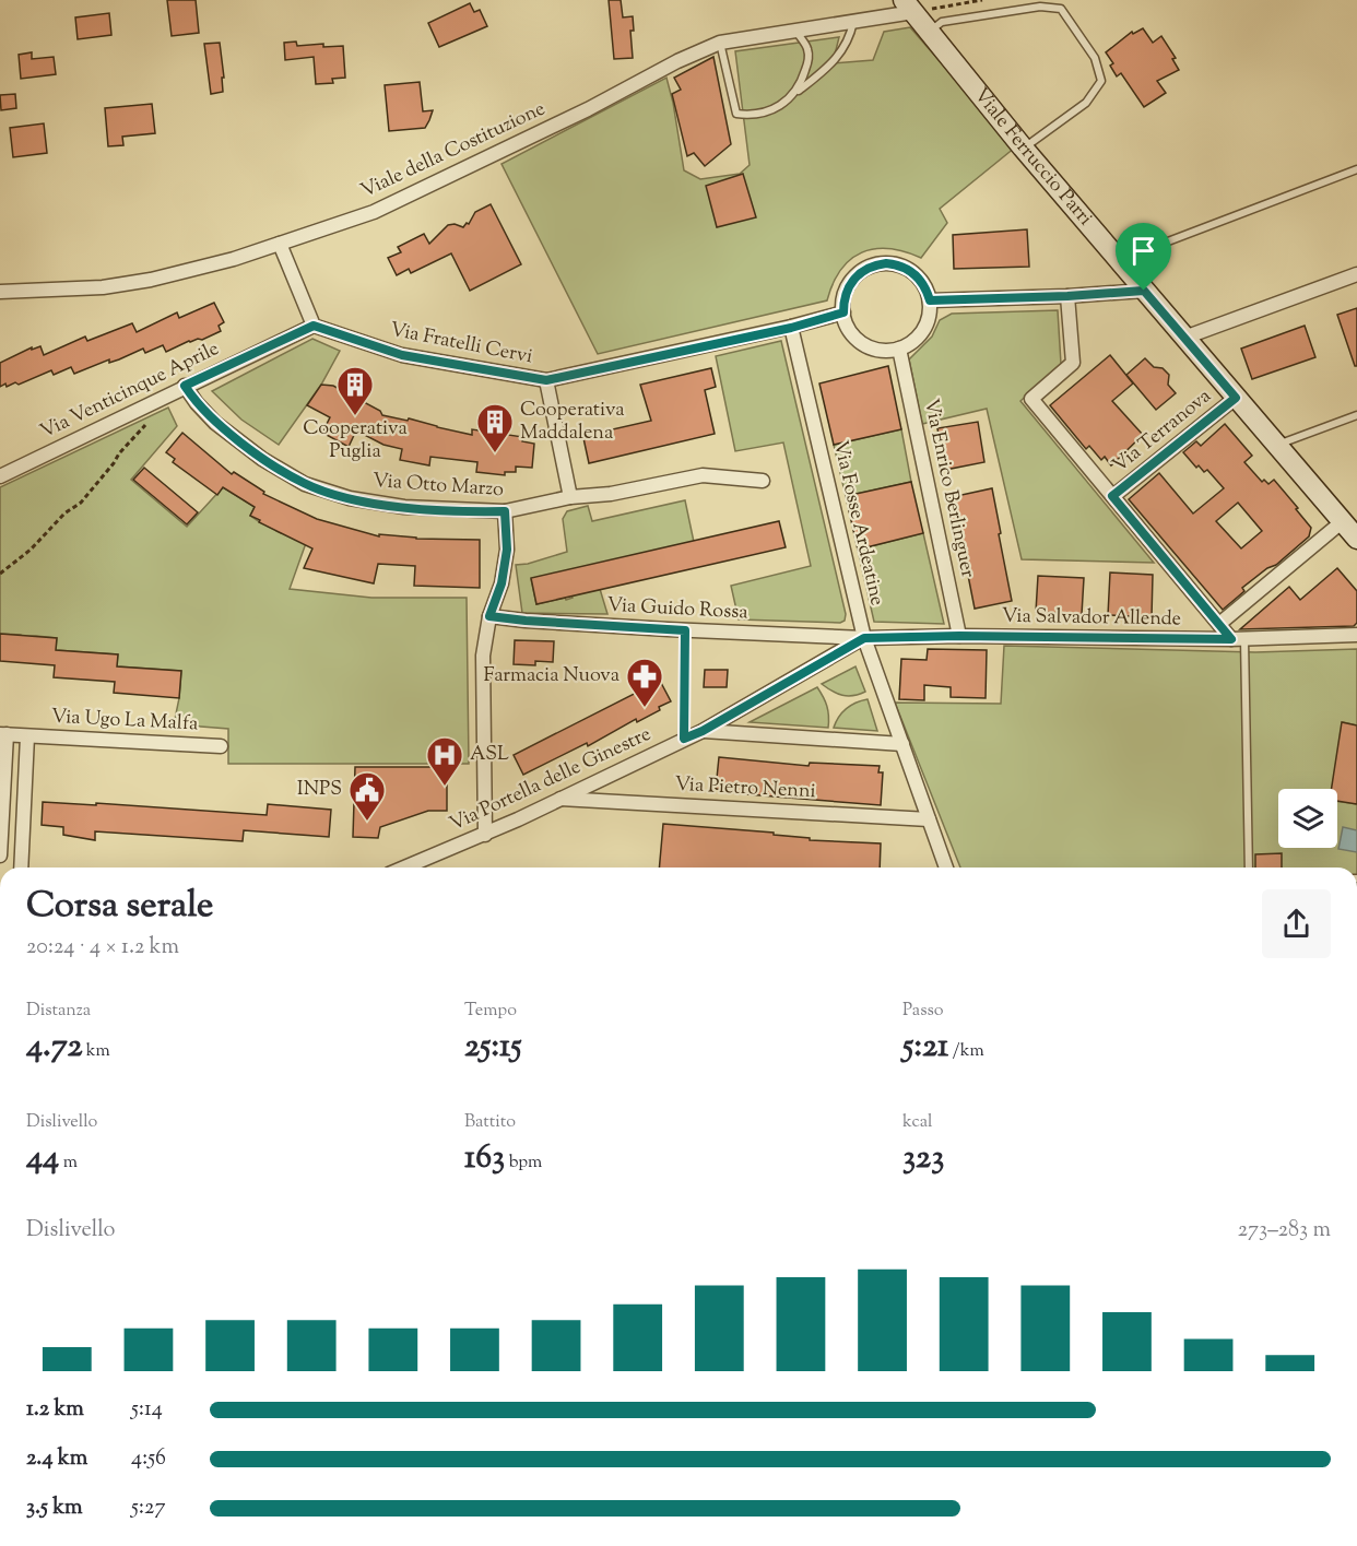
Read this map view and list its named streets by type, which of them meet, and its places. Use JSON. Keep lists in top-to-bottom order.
{
  "streets": {
    "street": [
      "Viale della Costituzione",
      "Viale Ferruccio Parri",
      "Via Fratelli Cervi",
      "Via Venticinque Aprile",
      "Via Terranova",
      "Via Otto Marzo",
      "Via Enrico Berlinguer",
      "Via Fosse Ardeatine",
      "Via Guido Rossa",
      "Via Salvador Allende",
      "Via Ugo La Malfa",
      "Via Portella delle Ginestre",
      "Via Pietro Nenni"
    ]
  },
  "crossings": [
    ["Viale della Costituzione", "Viale Ferruccio Parri"],
    ["Viale Ferruccio Parri", "Via Terranova"],
    ["Via Fratelli Cervi", "Via Venticinque Aprile"],
    ["Via Fratelli Cervi", "Via Enrico Berlinguer"],
    ["Via Fratelli Cervi", "Via Fosse Ardeatine"],
    ["Via Venticinque Aprile", "Via Otto Marzo"],
    ["Via Enrico Berlinguer", "Via Salvador Allende"],
    ["Via Fosse Ardeatine", "Via Guido Rossa"],
    ["Via Fosse Ardeatine", "Via Salvador Allende"],
    ["Via Fosse Ardeatine", "Via Portella delle Ginestre"],
    ["Via Fosse Ardeatine", "Via Pietro Nenni"],
    ["Via Guido Rossa", "Via Salvador Allende"],
    ["Via Guido Rossa", "Via Portella delle Ginestre"],
    ["Via Salvador Allende", "Via Portella delle Ginestre"],
    ["Via Portella delle Ginestre", "Via Pietro Nenni"]
  ],
  "places": {
    "building": ["Cooperativa Puglia", "Cooperativa Maddalena"],
    "pharmacy": ["Farmacia Nuova"],
    "hospital": ["ASL"],
    "public building": ["INPS"]
  },
  "page": {
    "heading": ["Corsa serale", "20:24 · 4 × 1.2 km"],
    "stats": [
      ["Distanza", "4.72 km"],
      ["Tempo", "25:15"],
      ["Passo", "5:21 /km"],
      ["Dislivello", "44 m"],
      ["Battito", "163 bpm"],
      ["kcal", "323"]
    ],
    "chart": ["Dislivello", "273–283 m"],
    "list": [
      {
        "name": "1.2 km",
        "note": "5:14"
      },
      {
        "name": "2.4 km",
        "note": "4:56"
      },
      {
        "name": "3.5 km",
        "note": "5:27"
      }
    ]
  }
}
